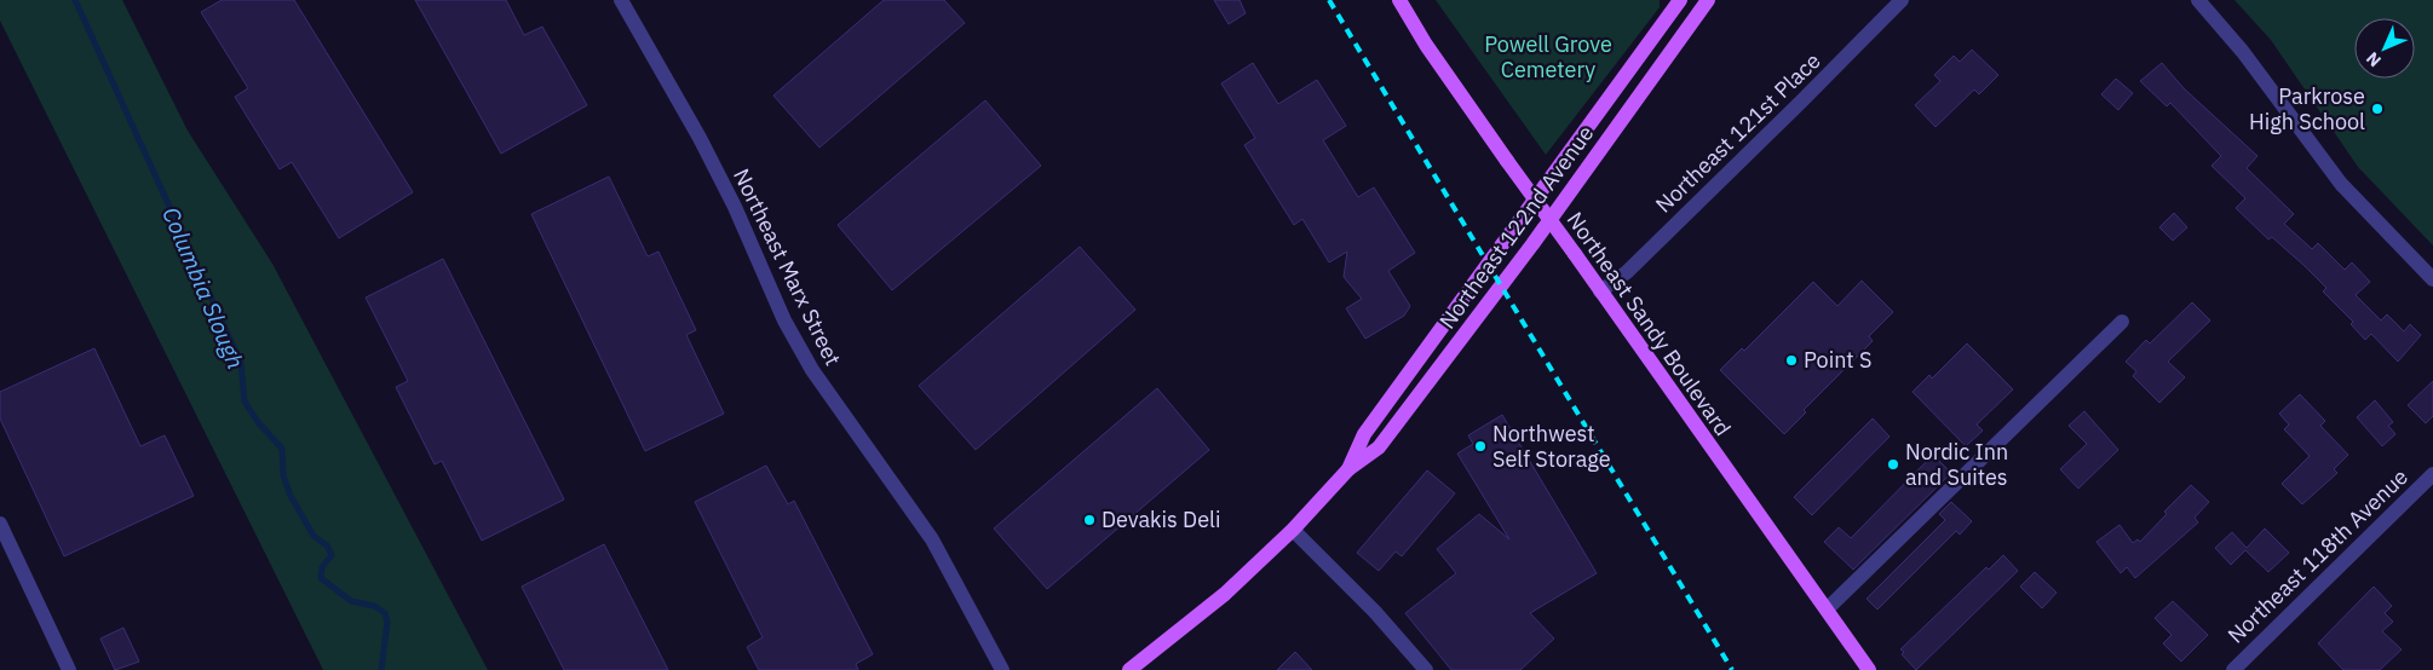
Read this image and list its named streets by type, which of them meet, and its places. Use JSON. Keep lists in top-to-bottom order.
{
  "streets": {
    "main road": ["Northeast 122nd Avenue", "Northeast Sandy Boulevard"],
    "street": ["Northeast 121st Place", "Northeast Marx Street", "Northeast 118th Avenue"]
  },
  "crossings": [
    ["Northeast 121st Place", "Northeast Sandy Boulevard"]
  ],
  "water": ["Columbia Slough"],
  "parks": ["Powell Grove Cemetery"],
  "places": [
    "Parkrose High School",
    "Point S",
    "Northwest Self Storage",
    "Nordic Inn and Suites",
    "Devakis Deli"
  ],
  "north": "bottom left"
}
